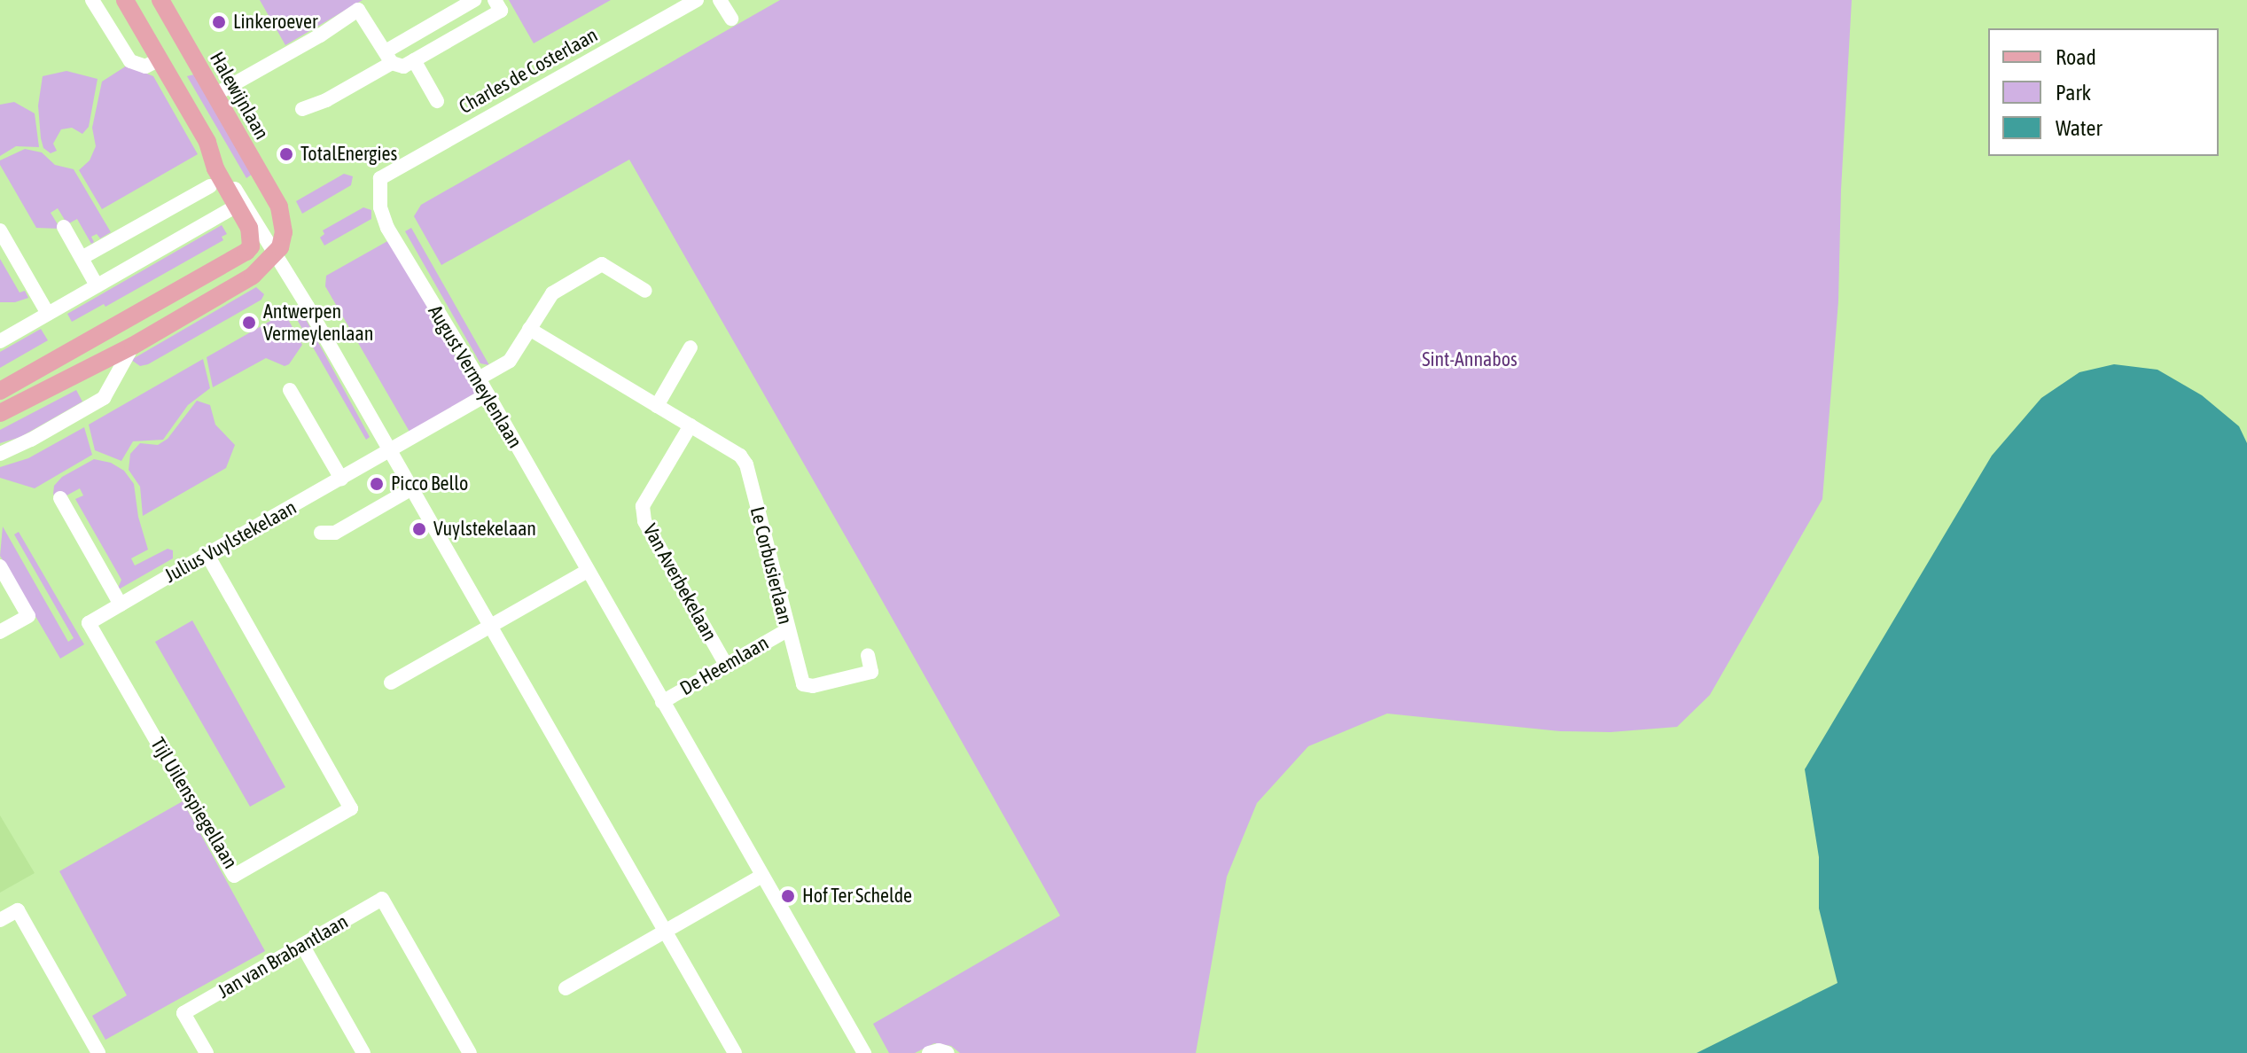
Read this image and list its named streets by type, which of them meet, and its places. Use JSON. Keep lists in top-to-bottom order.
{
  "streets": {
    "main road": ["Halewijnlaan"],
    "street": [
      "Charles de Costerlaan",
      "August Vermeylenlaan",
      "Julius Vuylstekelaan",
      "Le Corbusierlaan",
      "Van Averbekelaan",
      "De Heemlaan",
      "Tijl Uilenspiegellaan",
      "Jan van Brabantlaan"
    ]
  },
  "crossings": [
    ["Charles de Costerlaan", "August Vermeylenlaan"],
    ["August Vermeylenlaan", "Julius Vuylstekelaan"],
    ["August Vermeylenlaan", "De Heemlaan"],
    ["Julius Vuylstekelaan", "Tijl Uilenspiegellaan"],
    ["Le Corbusierlaan", "Van Averbekelaan"],
    ["Le Corbusierlaan", "De Heemlaan"],
    ["Van Averbekelaan", "De Heemlaan"]
  ],
  "parks": ["Sint-Annabos"],
  "places": [
    "Linkeroever",
    "TotalEnergies",
    "Antwerpen Vermeylenlaan",
    "Picco Bello",
    "Vuylstekelaan",
    "Hof Ter Schelde"
  ],
  "legend": ["Road", "Park", "Water"]
}
